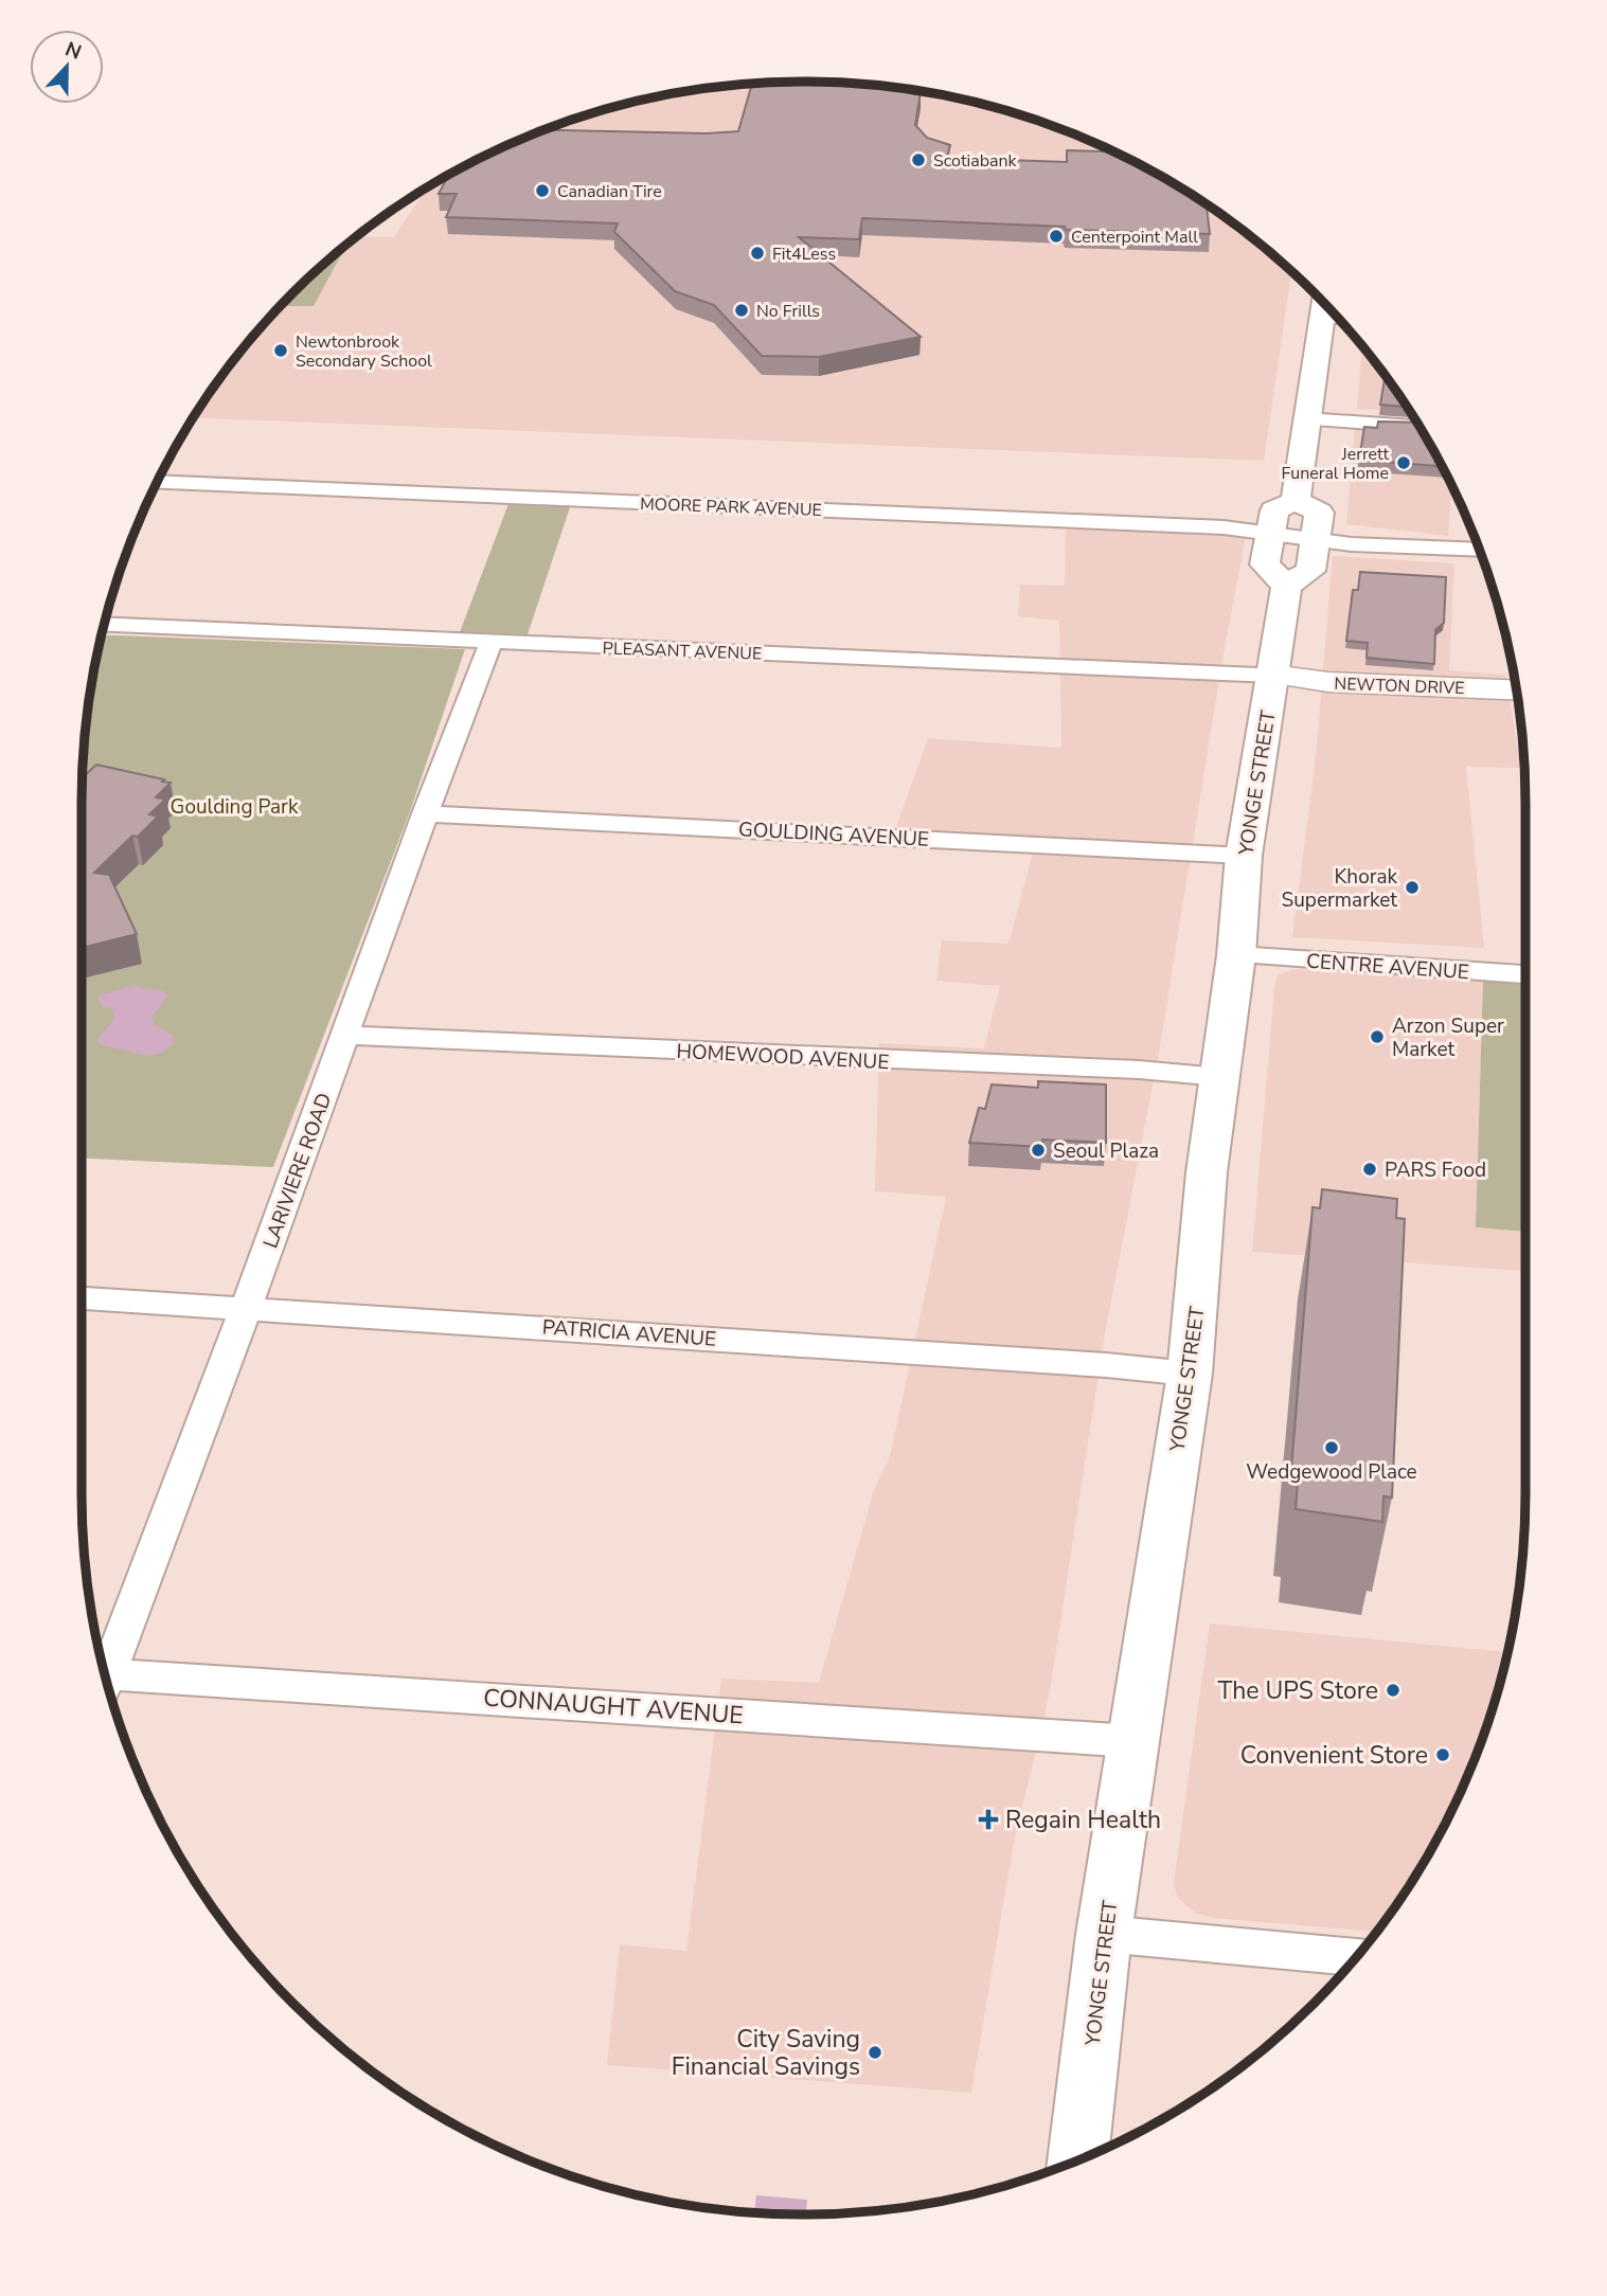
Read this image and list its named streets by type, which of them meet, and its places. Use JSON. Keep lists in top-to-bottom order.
{
  "streets": {
    "main road": ["YONGE STREET"],
    "street": [
      "MOORE PARK AVENUE",
      "PLEASANT AVENUE",
      "NEWTON DRIVE",
      "GOULDING AVENUE",
      "CENTRE AVENUE",
      "HOMEWOOD AVENUE",
      "LARIVIERE ROAD",
      "PATRICIA AVENUE",
      "CONNAUGHT AVENUE"
    ]
  },
  "crossings": [
    ["PLEASANT AVENUE", "NEWTON DRIVE"],
    ["PLEASANT AVENUE", "YONGE STREET"],
    ["PLEASANT AVENUE", "LARIVIERE ROAD"],
    ["NEWTON DRIVE", "YONGE STREET"],
    ["YONGE STREET", "GOULDING AVENUE"],
    ["YONGE STREET", "CENTRE AVENUE"],
    ["YONGE STREET", "HOMEWOOD AVENUE"],
    ["YONGE STREET", "PATRICIA AVENUE"],
    ["YONGE STREET", "CONNAUGHT AVENUE"],
    ["GOULDING AVENUE", "LARIVIERE ROAD"],
    ["HOMEWOOD AVENUE", "LARIVIERE ROAD"],
    ["LARIVIERE ROAD", "PATRICIA AVENUE"]
  ],
  "parks": ["Goulding Park"],
  "places": {
    "other": [
      "Scotiabank",
      "Canadian Tire",
      "Centerpoint Mall",
      "Fit4Less",
      "No Frills",
      "Newtonbrook Secondary School",
      "Jerrett Funeral Home",
      "Khorak Supermarket",
      "Arzon Super Market",
      "Seoul Plaza",
      "PARS Food",
      "Wedgewood Place",
      "The UPS Store",
      "Convenient Store",
      "City Saving Financial Savings"
    ],
    "health": ["Regain Health"]
  },
  "north": "top"
}
